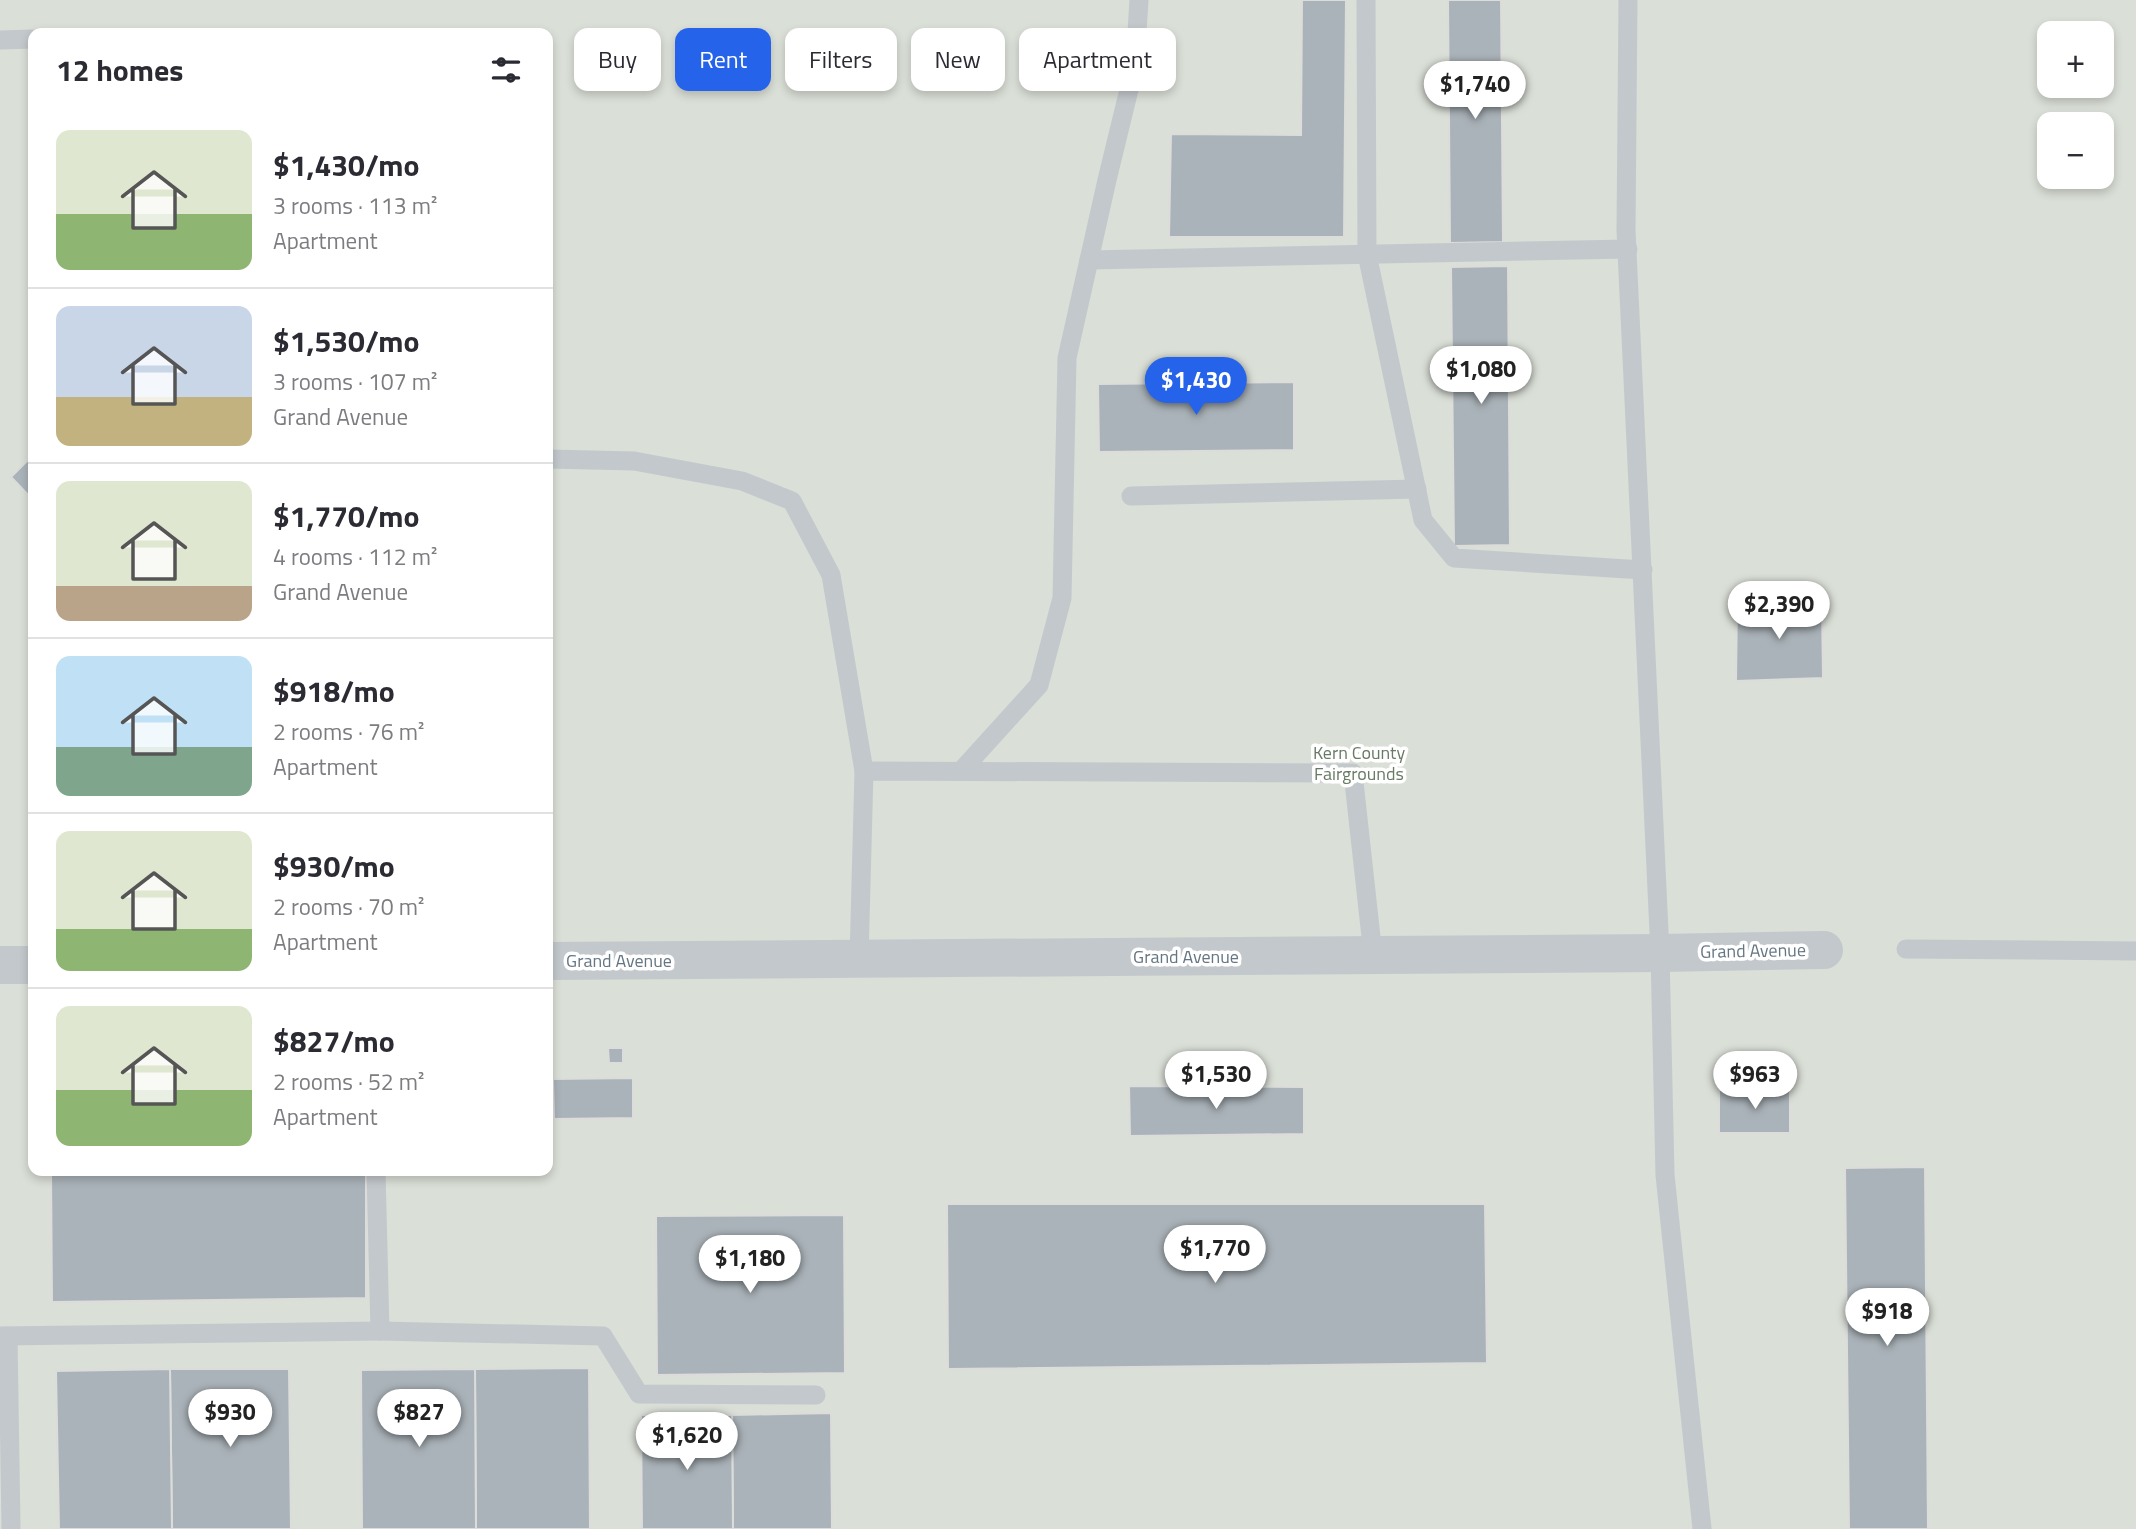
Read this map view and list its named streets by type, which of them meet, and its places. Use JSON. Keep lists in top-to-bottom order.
{
  "streets": {
    "street": ["Grand Avenue"]
  },
  "parks": ["Kern County Fairgrounds"],
  "page": {
    "map_buttons": ["+", "−"],
    "chip": [
      "Buy",
      "Rent",
      "Filters",
      "New",
      "Apartment"
    ],
    "heading": "12 homes",
    "price": [
      "$1,740",
      "$1,080",
      "$1,430",
      "$2,390",
      "$1,530",
      "$963",
      "$1,770",
      "$1,180",
      "$918",
      "$930",
      "$827",
      "$1,620"
    ],
    "list": [
      {
        "name": "$1,430/mo",
        "note": "3 rooms · 113 m² · Apartment"
      },
      {
        "name": "$1,530/mo",
        "note": "3 rooms · 107 m² · Grand Avenue"
      },
      {
        "name": "$1,770/mo",
        "note": "4 rooms · 112 m² · Grand Avenue"
      },
      {
        "name": "$918/mo",
        "note": "2 rooms · 76 m² · Apartment"
      },
      {
        "name": "$930/mo",
        "note": "2 rooms · 70 m² · Apartment"
      },
      {
        "name": "$827/mo",
        "note": "2 rooms · 52 m² · Apartment"
      }
    ]
  }
}
